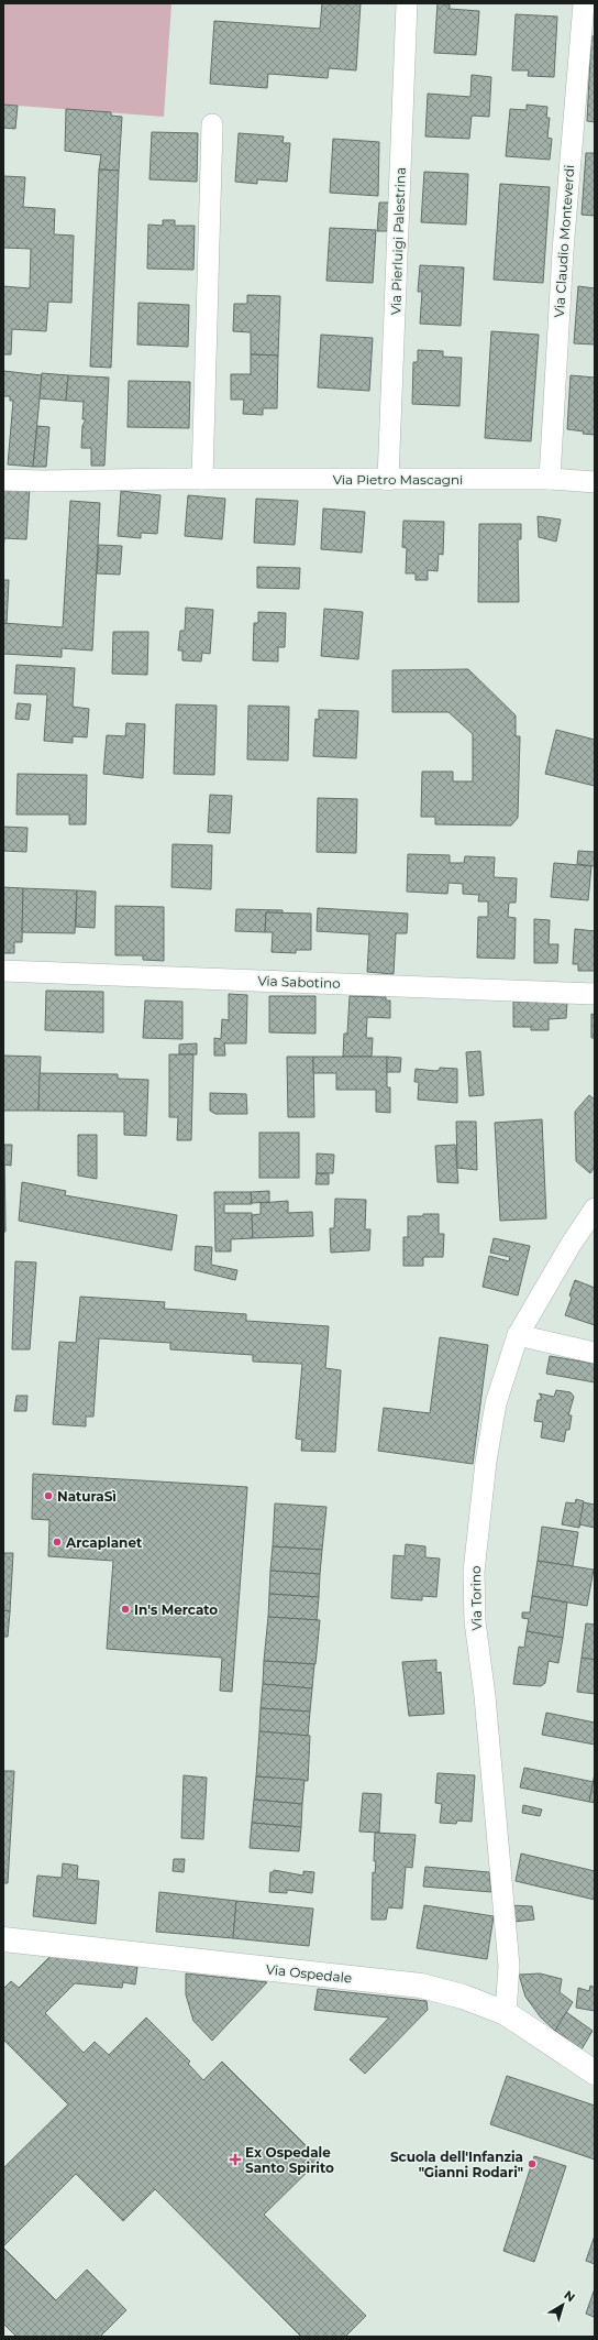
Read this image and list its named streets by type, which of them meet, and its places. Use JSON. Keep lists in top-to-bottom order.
{
  "streets": {
    "street": [
      "Via Pierluigi Palestrina",
      "Via Claudio Monteverdi",
      "Via Pietro Mascagni",
      "Via Sabotino",
      "Via Torino",
      "Via Ospedale"
    ]
  },
  "crossings": [
    ["Via Pierluigi Palestrina", "Via Pietro Mascagni"],
    ["Via Claudio Monteverdi", "Via Pietro Mascagni"],
    ["Via Torino", "Via Ospedale"]
  ],
  "places": {
    "other": [
      "NaturaSì",
      "Arcaplanet",
      "In's Mercato",
      "Scuola dell'Infanzia \"Gianni Rodari\""
    ],
    "health": ["Ex Ospedale Santo Spirito"]
  },
  "north": "top right"
}
